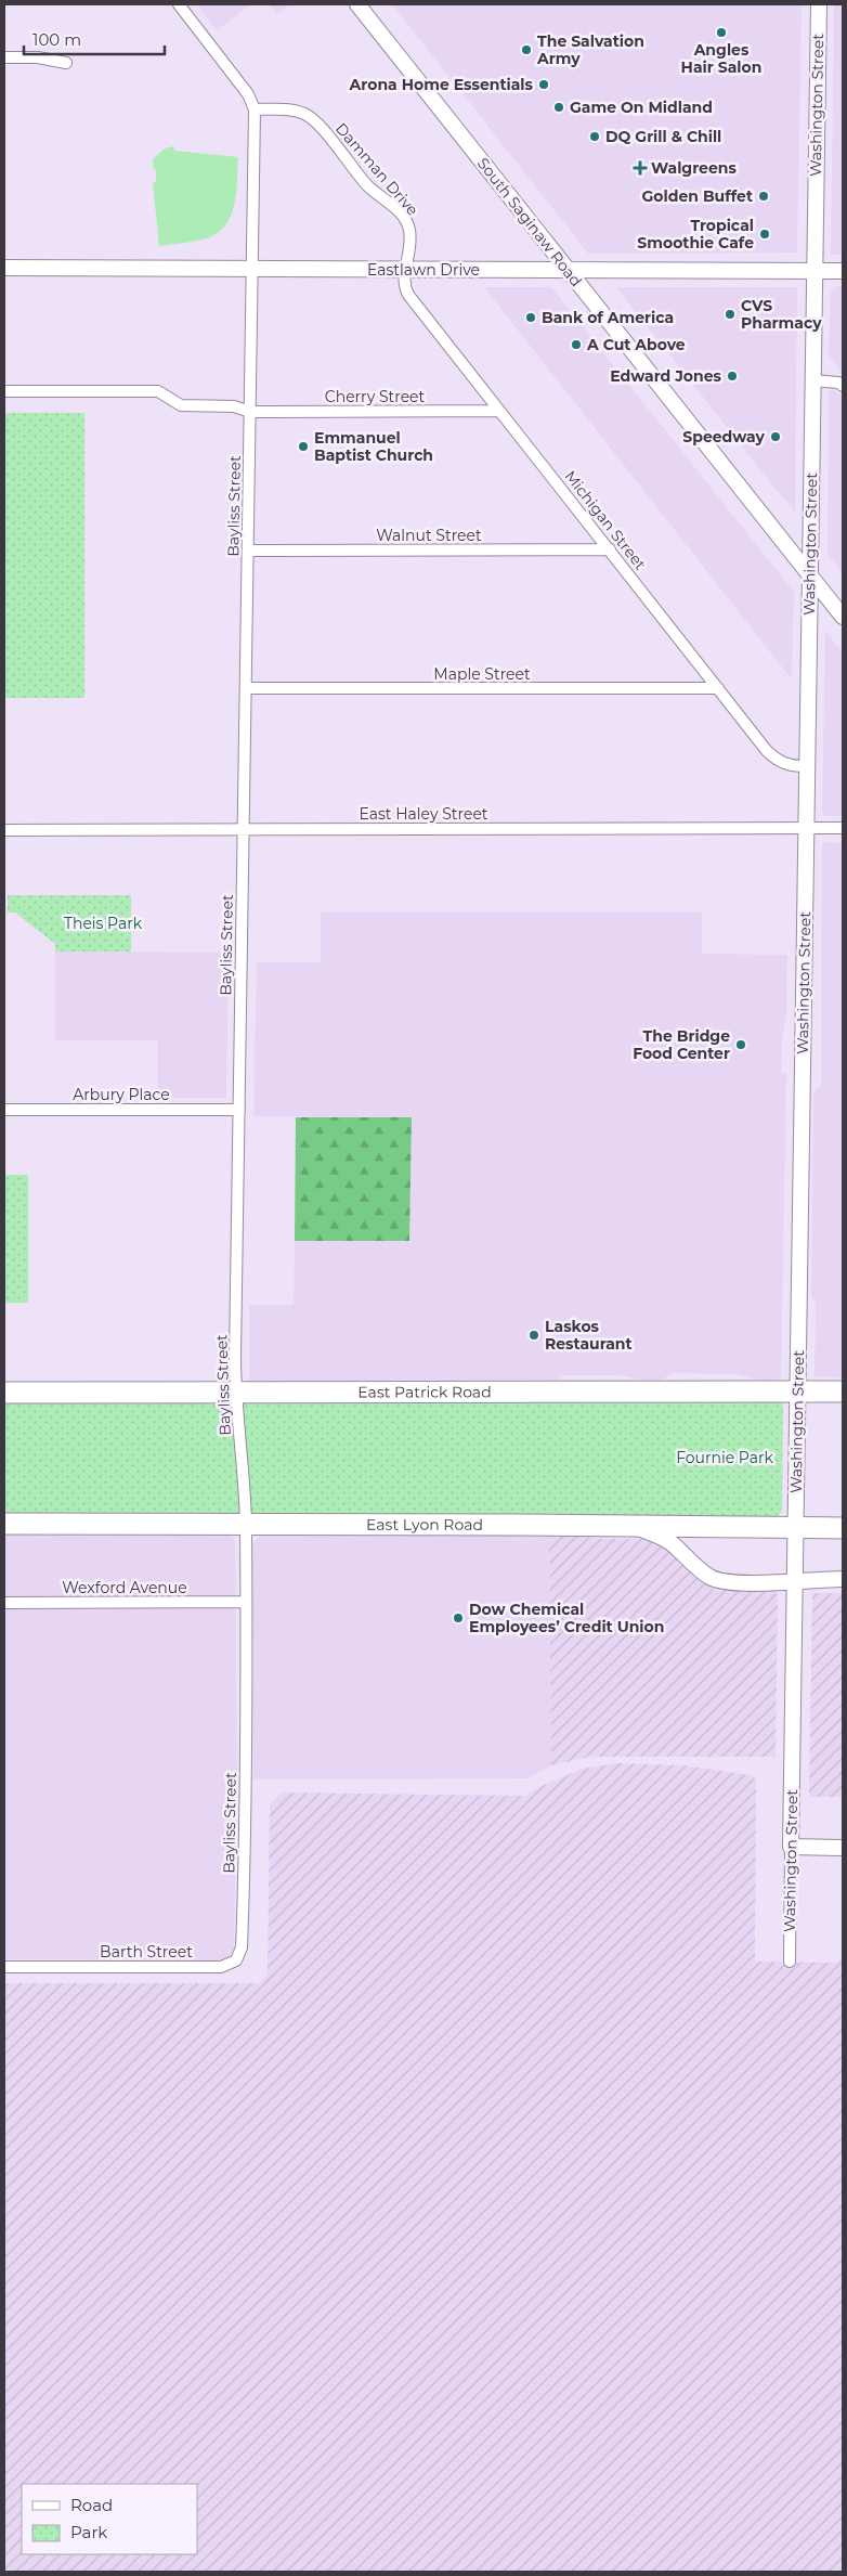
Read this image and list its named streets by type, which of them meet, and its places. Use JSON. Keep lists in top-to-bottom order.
{
  "streets": {
    "highway": ["East Patrick Road", "East Lyon Road"],
    "street": [
      "Washington Street",
      "Damman Drive",
      "South Saginaw Road",
      "Eastlawn Drive",
      "Cherry Street",
      "Bayliss Street",
      "Michigan Street",
      "Walnut Street",
      "Maple Street",
      "East Haley Street",
      "Arbury Place",
      "Wexford Avenue",
      "Barth Street"
    ]
  },
  "crossings": [
    ["Washington Street", "South Saginaw Road"],
    ["Washington Street", "Eastlawn Drive"],
    ["Washington Street", "Michigan Street"],
    ["Washington Street", "East Haley Street"],
    ["Washington Street", "East Patrick Road"],
    ["Washington Street", "East Lyon Road"],
    ["Damman Drive", "Eastlawn Drive"],
    ["Damman Drive", "Bayliss Street"],
    ["Damman Drive", "Michigan Street"],
    ["South Saginaw Road", "Eastlawn Drive"],
    ["Eastlawn Drive", "Bayliss Street"],
    ["Eastlawn Drive", "Michigan Street"],
    ["Cherry Street", "Bayliss Street"],
    ["Cherry Street", "Michigan Street"],
    ["Bayliss Street", "Walnut Street"],
    ["Bayliss Street", "Maple Street"],
    ["Bayliss Street", "East Haley Street"],
    ["Bayliss Street", "Arbury Place"],
    ["Bayliss Street", "East Patrick Road"],
    ["Bayliss Street", "East Lyon Road"],
    ["Bayliss Street", "Wexford Avenue"],
    ["Bayliss Street", "Barth Street"],
    ["Michigan Street", "Walnut Street"],
    ["Michigan Street", "Maple Street"]
  ],
  "parks": ["Theis Park", "Fournie Park"],
  "places": {
    "other": [
      "Angles Hair Salon",
      "The Salvation Army",
      "Arona Home Essentials",
      "Game On Midland",
      "DQ Grill & Chill",
      "Golden Buffet",
      "Tropical Smoothie Cafe",
      "CVS Pharmacy",
      "Bank of America",
      "A Cut Above",
      "Edward Jones",
      "Speedway",
      "Emmanuel Baptist Church",
      "The Bridge Food Center",
      "Laskos Restaurant",
      "Dow Chemical Employees’ Credit Union"
    ],
    "health": ["Walgreens"]
  },
  "legend": ["Road", "Park"],
  "scale_bar": "100 m"
}
